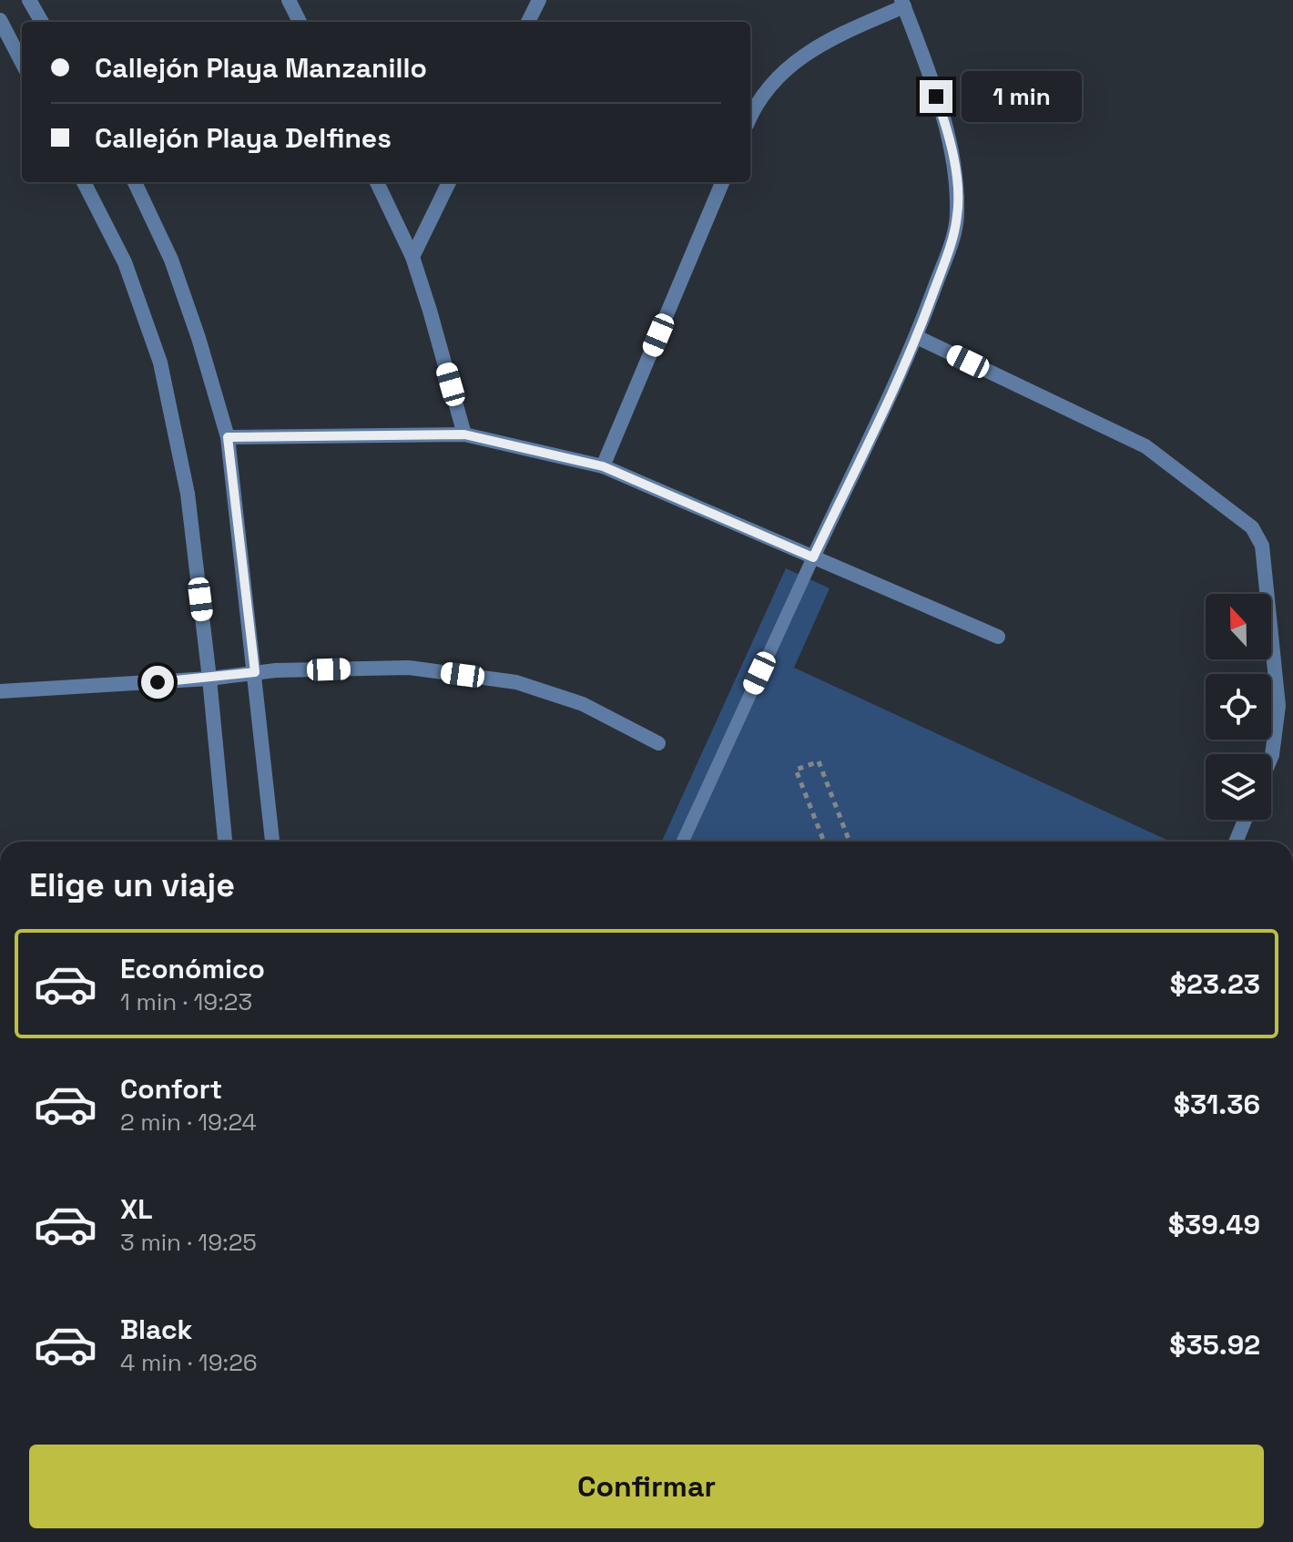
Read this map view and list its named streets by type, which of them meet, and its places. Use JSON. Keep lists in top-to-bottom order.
{
  "north": "top",
  "page": {
    "banner": ["Callejón Playa Manzanillo", "Callejón Playa Delfines"],
    "bubble": "1 min",
    "heading": "Elige un viaje",
    "list": [
      {
        "name": "Económico",
        "note": "1 min · 19:23",
        "value": "$23.23"
      },
      {
        "name": "Confort",
        "note": "2 min · 19:24",
        "value": "$31.36"
      },
      {
        "name": "XL",
        "note": "3 min · 19:25",
        "value": "$39.49"
      },
      {
        "name": "Black",
        "note": "4 min · 19:26",
        "value": "$35.92"
      }
    ],
    "buttons": "Confirmar"
  }
}
